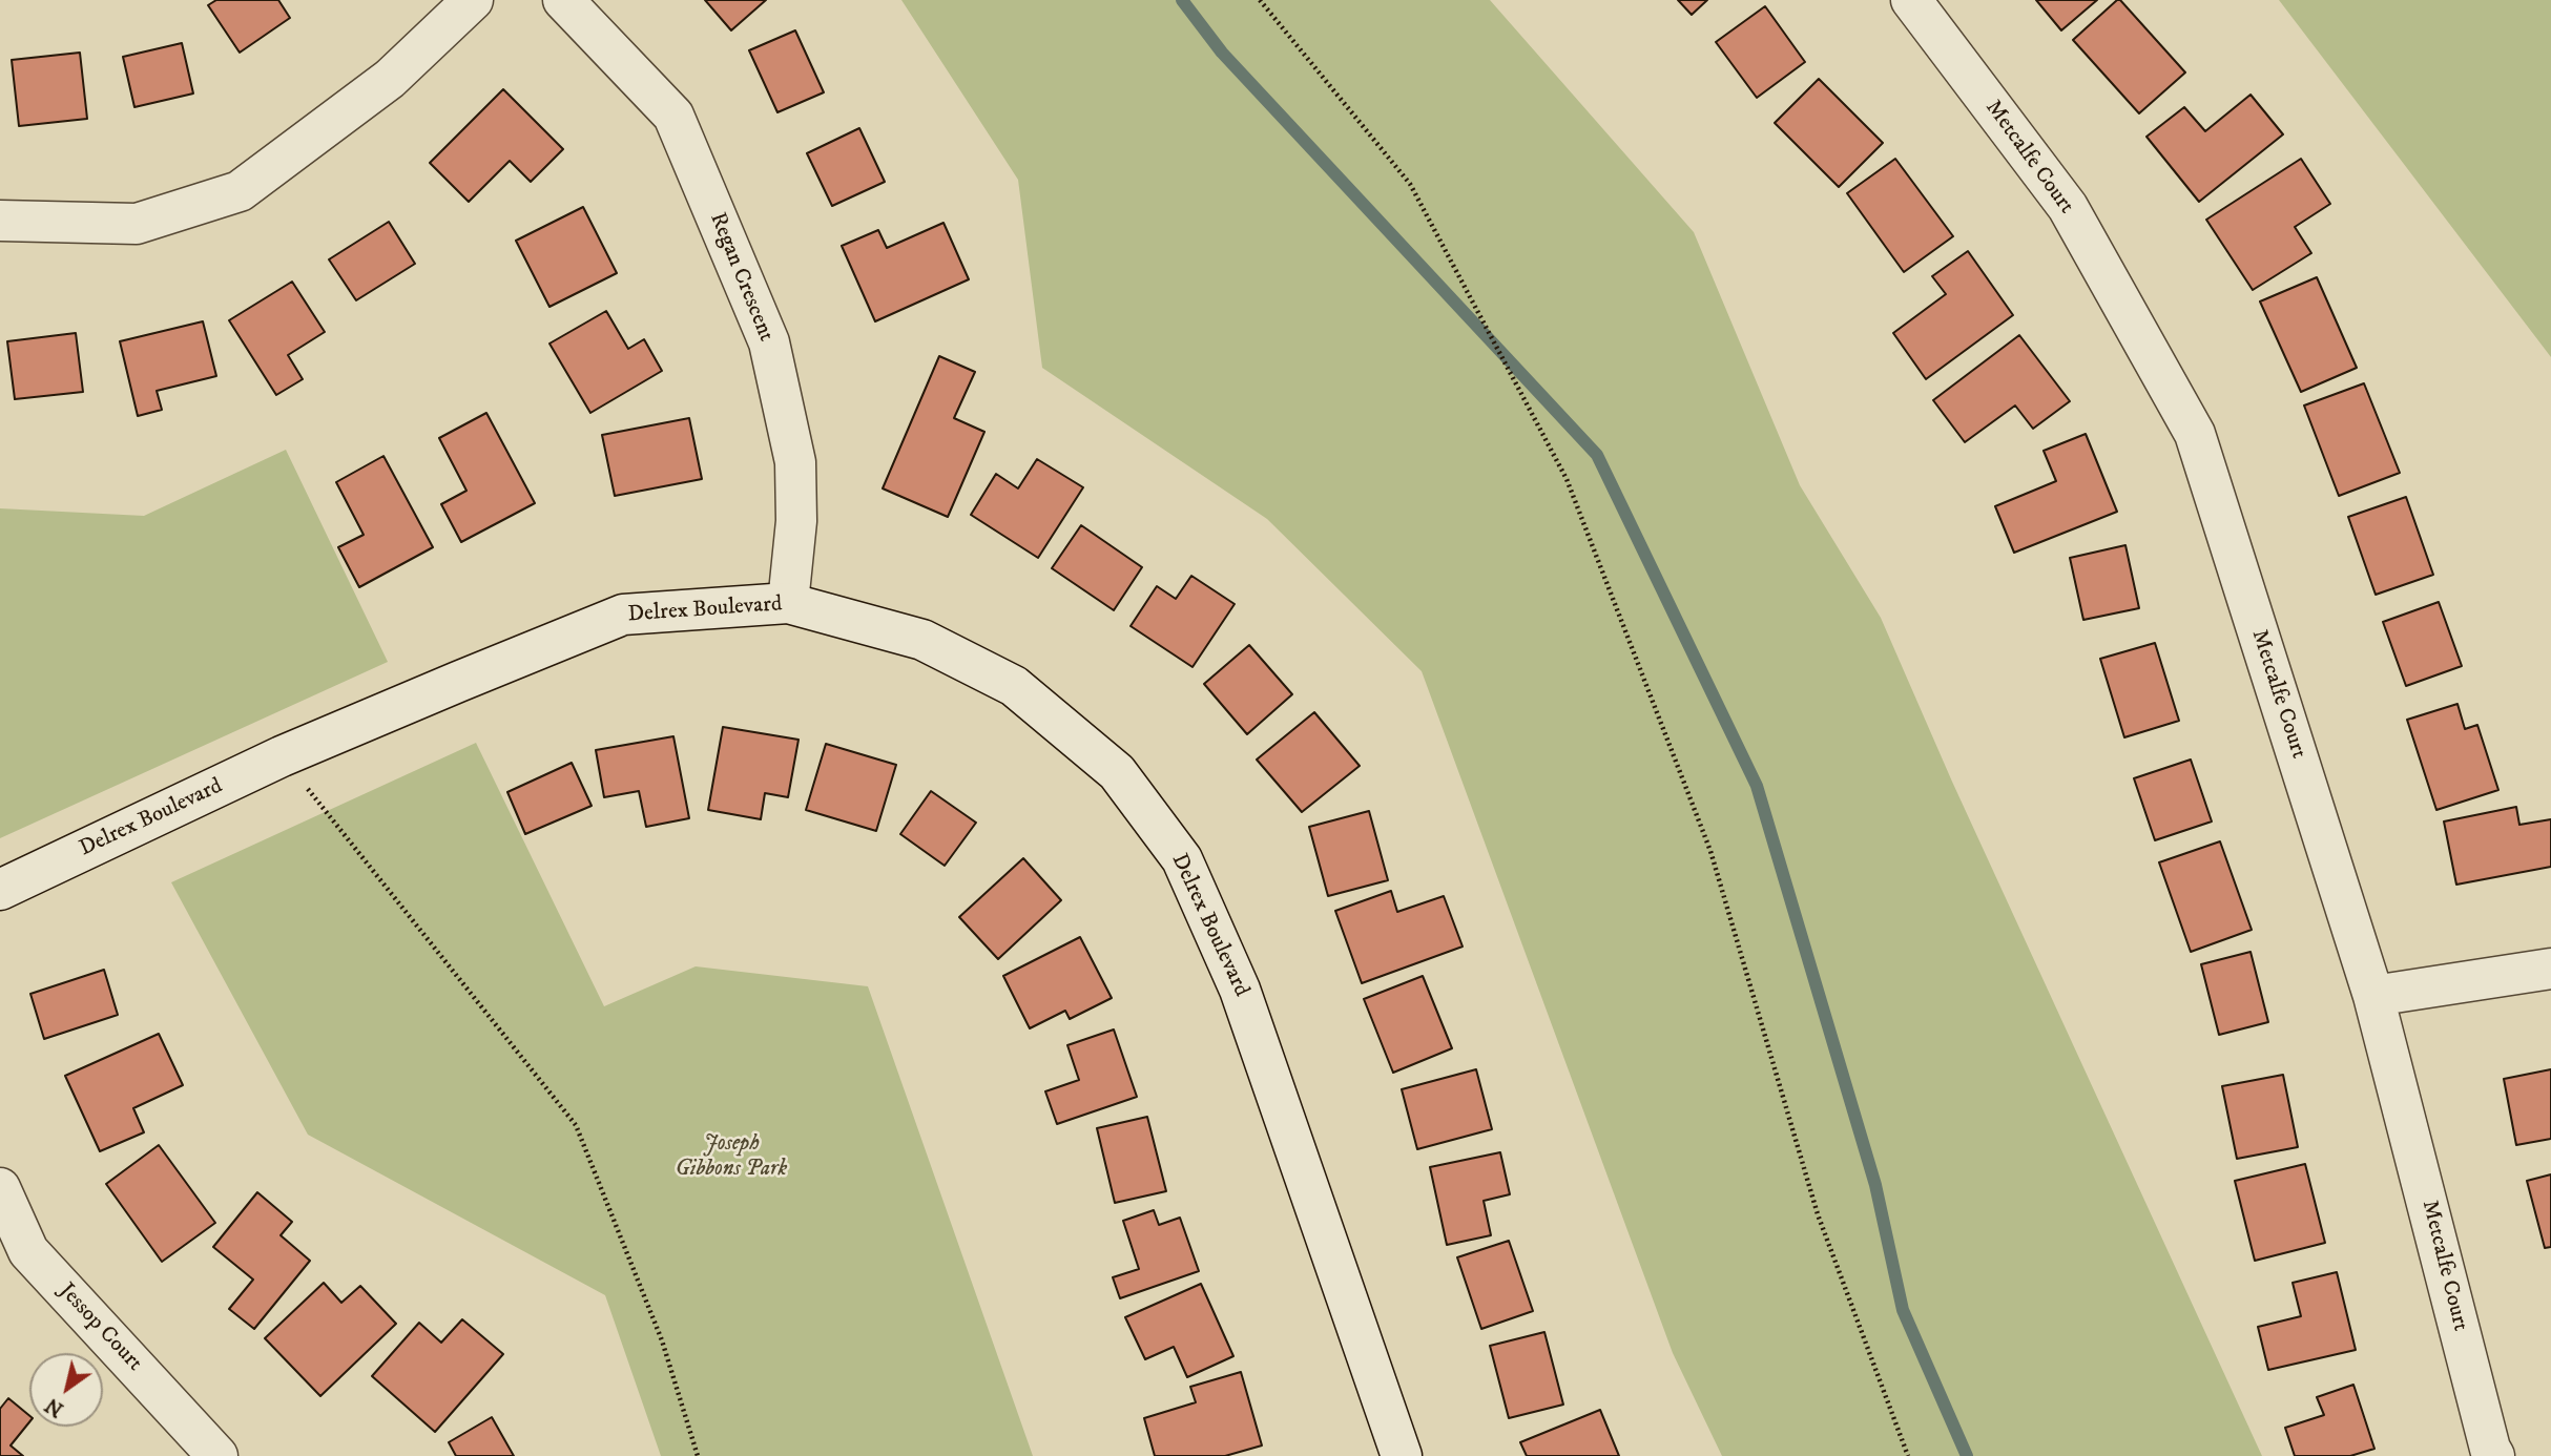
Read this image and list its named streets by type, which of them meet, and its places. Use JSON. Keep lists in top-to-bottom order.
{
  "streets": {
    "street": [
      "Metcalfe Court",
      "Regan Crescent",
      "Delrex Boulevard",
      "Jessop Court"
    ]
  },
  "crossings": [
    ["Regan Crescent", "Delrex Boulevard"]
  ],
  "parks": ["Joseph Gibbons Park"],
  "north": "bottom left"
}
